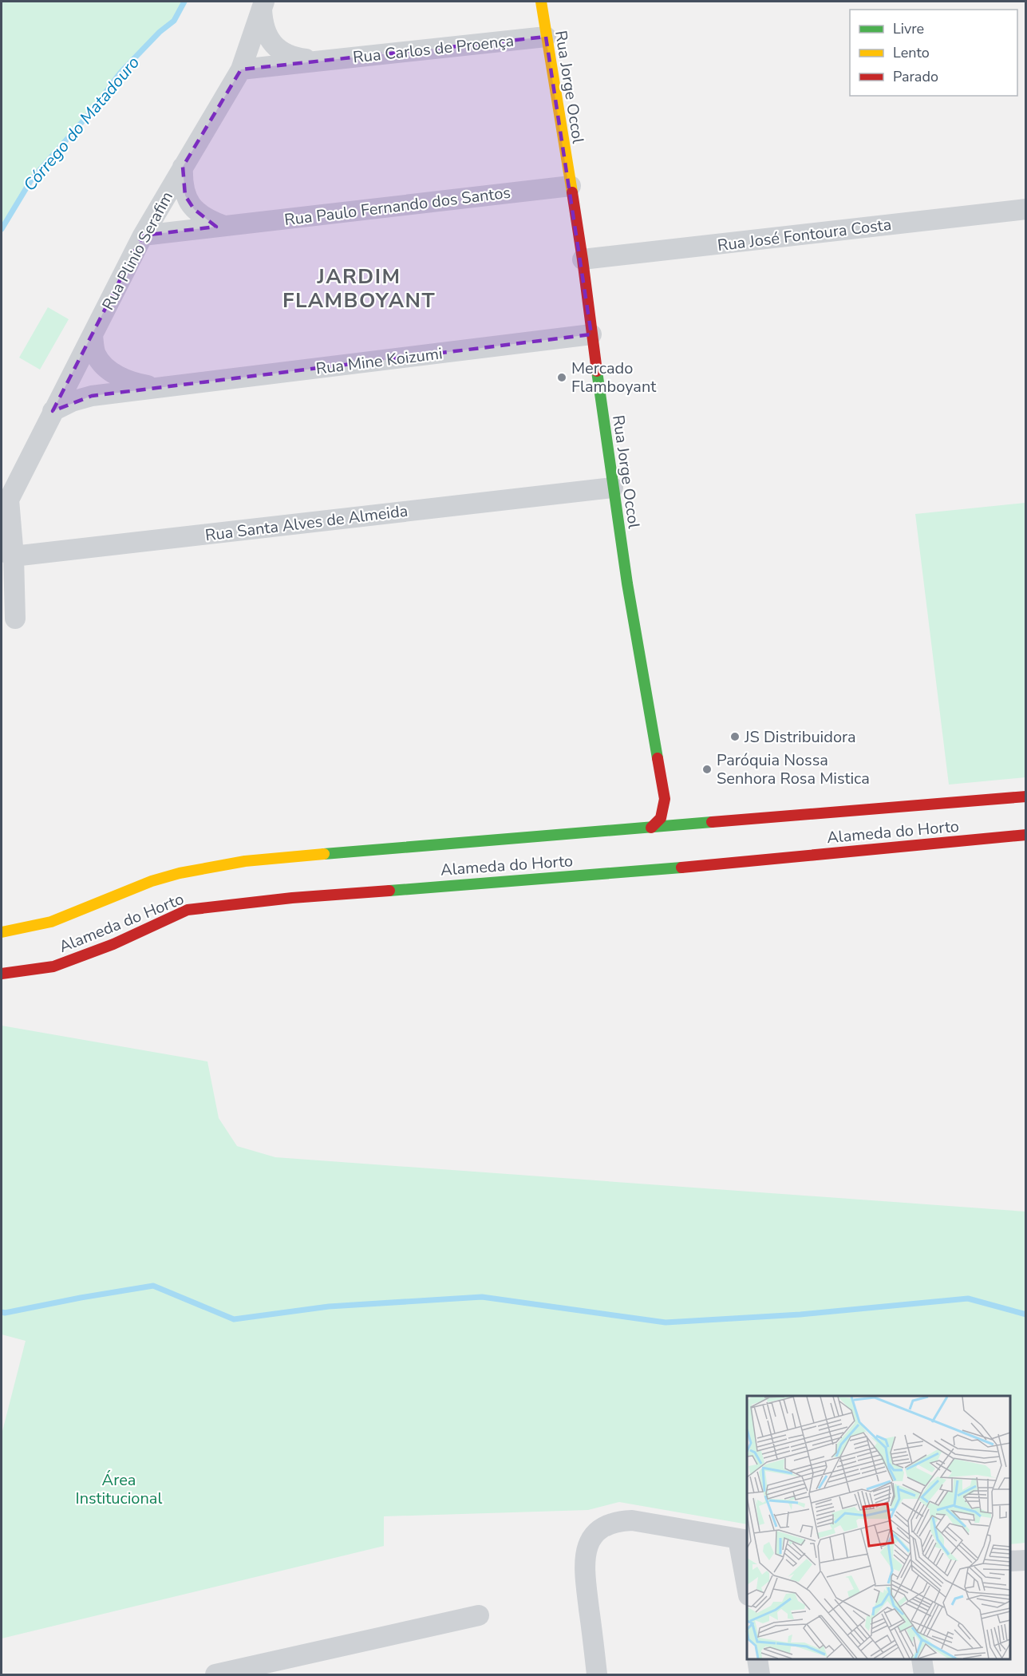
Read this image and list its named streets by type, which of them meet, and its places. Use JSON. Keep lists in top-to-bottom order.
{
  "streets": {
    "main road": ["Rua Jorge Occol", "Alameda do Horto"],
    "street": [
      "Rua Carlos de Proença",
      "Rua Paulo Fernando dos Santos",
      "Rua José Fontoura Costa",
      "Rua Plinio Serafim",
      "Rua Mine Koizumi",
      "Rua Santa Alves de Almeida"
    ]
  },
  "crossings": [
    ["Rua Carlos de Proença", "Rua Jorge Occol"],
    ["Rua Carlos de Proença", "Rua Plinio Serafim"],
    ["Rua Jorge Occol", "Rua Paulo Fernando dos Santos"],
    ["Rua Jorge Occol", "Rua José Fontoura Costa"],
    ["Rua Jorge Occol", "Rua Mine Koizumi"],
    ["Rua Jorge Occol", "Rua Santa Alves de Almeida"],
    ["Rua Jorge Occol", "Alameda do Horto"],
    ["Rua Paulo Fernando dos Santos", "Rua Plinio Serafim"],
    ["Rua Plinio Serafim", "Rua Mine Koizumi"],
    ["Rua Plinio Serafim", "Rua Santa Alves de Almeida"]
  ],
  "districts": ["JARDIM FLAMBOYANT"],
  "water": ["Córrego do Matadouro"],
  "parks": ["Área Institucional"],
  "places": ["Mercado Flamboyant", "JS Distribuidora", "Paróquia Nossa Senhora Rosa Mistica"],
  "legend": ["Livre", "Lento", "Parado"]
}
